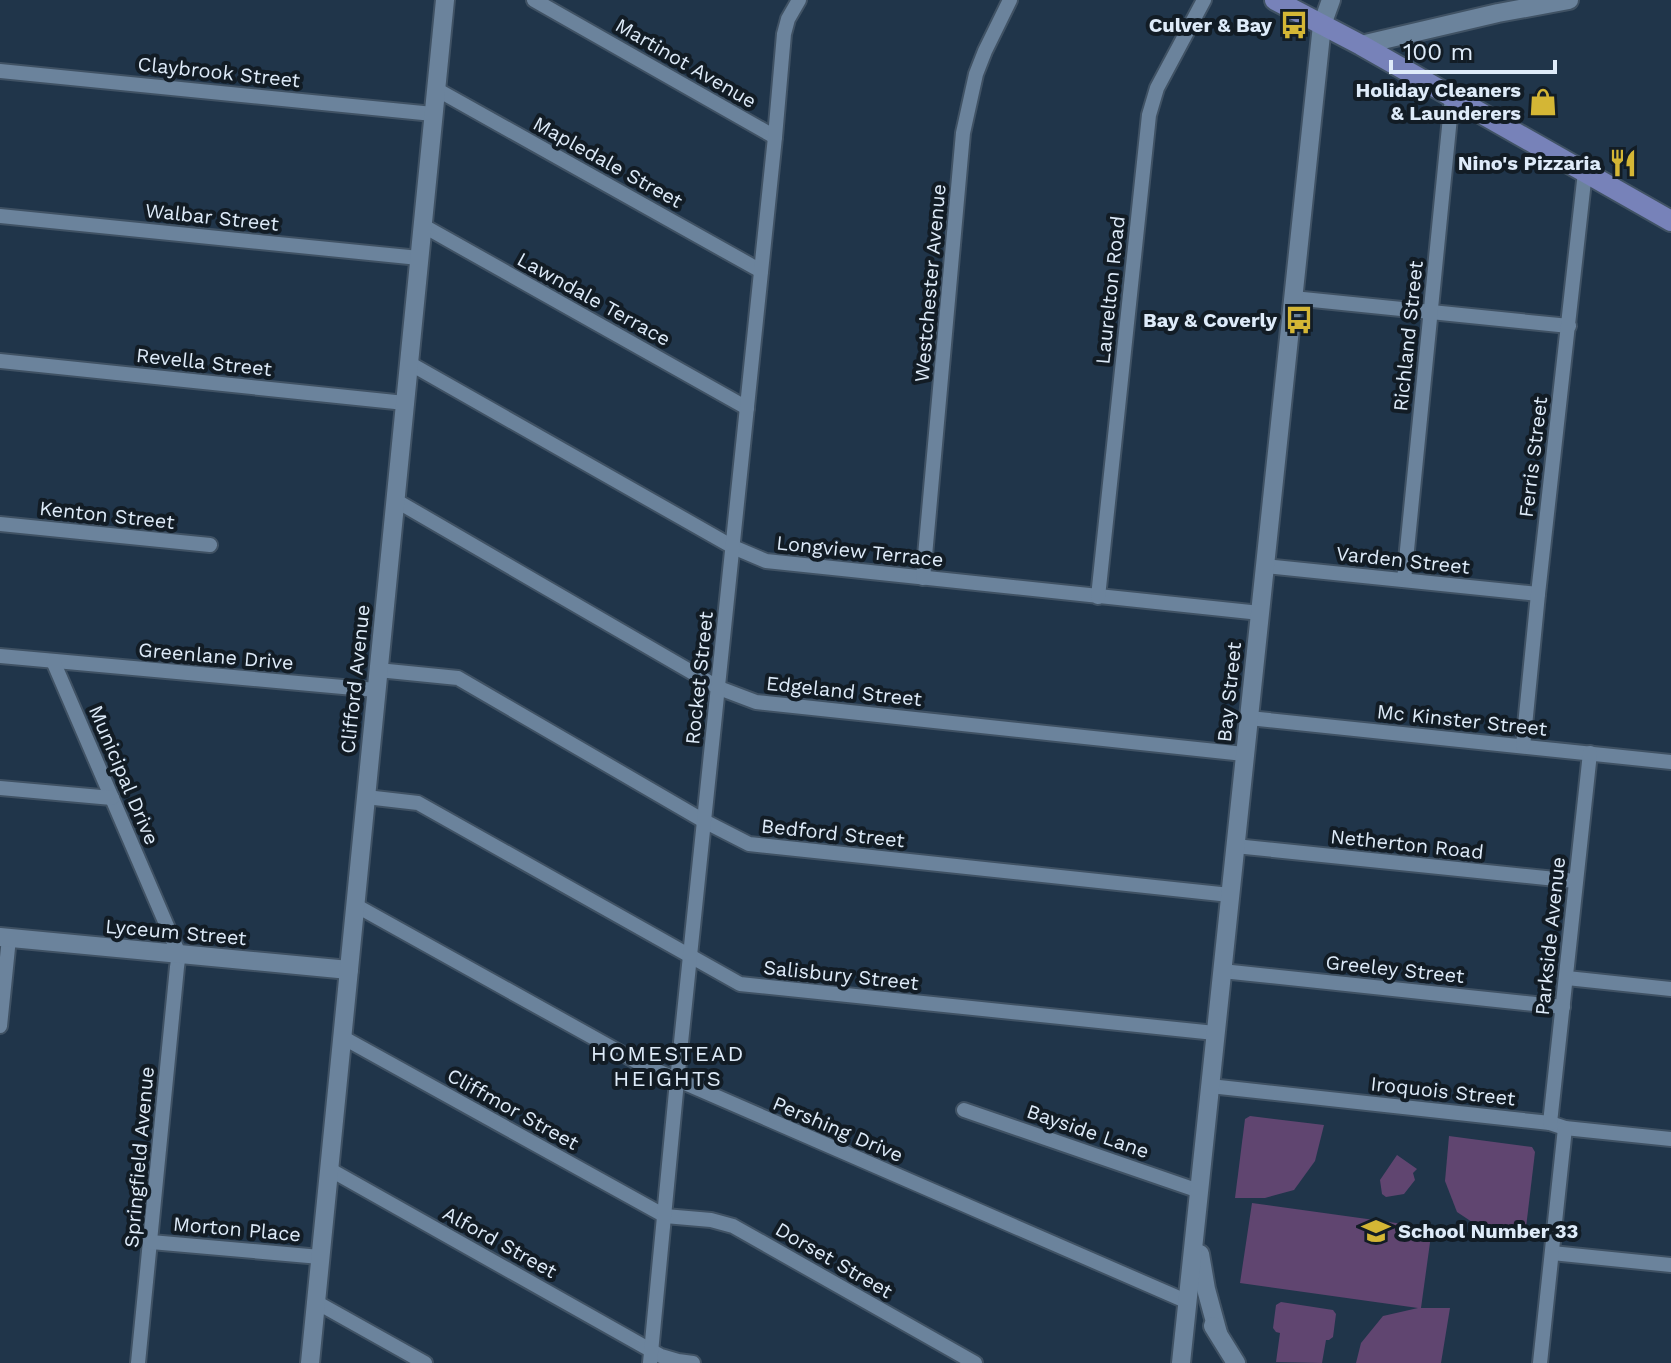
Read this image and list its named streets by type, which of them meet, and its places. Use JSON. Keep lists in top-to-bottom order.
{
  "streets": {
    "street": [
      "Martinot Avenue",
      "Claybrook Street",
      "Mapledale Street",
      "Walbar Street",
      "Westchester Avenue",
      "Laurelton Road",
      "Lawndale Terrace",
      "Richland Street",
      "Revella Street",
      "Ferris Street",
      "Kenton Street",
      "Longview Terrace",
      "Varden Street",
      "Greenlane Drive",
      "Rocket Street",
      "Clifford Avenue",
      "Edgeland Street",
      "Bay Street",
      "Mc Kinster Street",
      "Municipal Drive",
      "Bedford Street",
      "Netherton Road",
      "Lyceum Street",
      "Parkside Avenue",
      "Greeley Street",
      "Salisbury Street",
      "Iroquois Street",
      "Cliffmor Street",
      "Pershing Drive",
      "Bayside Lane",
      "Springfield Avenue",
      "Morton Place",
      "Alford Street",
      "Dorset Street"
    ]
  },
  "crossings": [
    ["Martinot Avenue", "Rocket Street"],
    ["Claybrook Street", "Clifford Avenue"],
    ["Mapledale Street", "Rocket Street"],
    ["Mapledale Street", "Clifford Avenue"],
    ["Walbar Street", "Clifford Avenue"],
    ["Westchester Avenue", "Longview Terrace"],
    ["Laurelton Road", "Longview Terrace"],
    ["Lawndale Terrace", "Rocket Street"],
    ["Lawndale Terrace", "Clifford Avenue"],
    ["Richland Street", "Varden Street"],
    ["Revella Street", "Clifford Avenue"],
    ["Ferris Street", "Varden Street"],
    ["Ferris Street", "Mc Kinster Street"],
    ["Longview Terrace", "Rocket Street"],
    ["Longview Terrace", "Clifford Avenue"],
    ["Longview Terrace", "Bay Street"],
    ["Varden Street", "Bay Street"],
    ["Greenlane Drive", "Clifford Avenue"],
    ["Greenlane Drive", "Municipal Drive"],
    ["Rocket Street", "Edgeland Street"],
    ["Rocket Street", "Bedford Street"],
    ["Rocket Street", "Salisbury Street"],
    ["Rocket Street", "Cliffmor Street"],
    ["Rocket Street", "Pershing Drive"],
    ["Rocket Street", "Alford Street"],
    ["Rocket Street", "Dorset Street"],
    ["Clifford Avenue", "Edgeland Street"],
    ["Clifford Avenue", "Bedford Street"],
    ["Clifford Avenue", "Lyceum Street"],
    ["Clifford Avenue", "Salisbury Street"],
    ["Clifford Avenue", "Cliffmor Street"],
    ["Clifford Avenue", "Pershing Drive"],
    ["Clifford Avenue", "Morton Place"],
    ["Clifford Avenue", "Alford Street"],
    ["Edgeland Street", "Bay Street"],
    ["Bay Street", "Mc Kinster Street"],
    ["Bay Street", "Bedford Street"],
    ["Bay Street", "Netherton Road"],
    ["Bay Street", "Greeley Street"],
    ["Bay Street", "Salisbury Street"],
    ["Bay Street", "Iroquois Street"],
    ["Bay Street", "Pershing Drive"],
    ["Bay Street", "Bayside Lane"],
    ["Mc Kinster Street", "Parkside Avenue"],
    ["Municipal Drive", "Lyceum Street"],
    ["Municipal Drive", "Springfield Avenue"],
    ["Netherton Road", "Parkside Avenue"],
    ["Lyceum Street", "Springfield Avenue"],
    ["Parkside Avenue", "Greeley Street"],
    ["Parkside Avenue", "Iroquois Street"],
    ["Cliffmor Street", "Dorset Street"],
    ["Springfield Avenue", "Morton Place"]
  ],
  "districts": ["HOMESTEAD HEIGHTS"],
  "places": {
    "bus stop": ["Culver & Bay", "Bay & Coverly"],
    "shop": ["Holiday Cleaners & Launderers"],
    "restaurant": ["Nino's Pizzaria"],
    "school or university": ["School Number 33"]
  },
  "scale_bar": "100 m"
}
